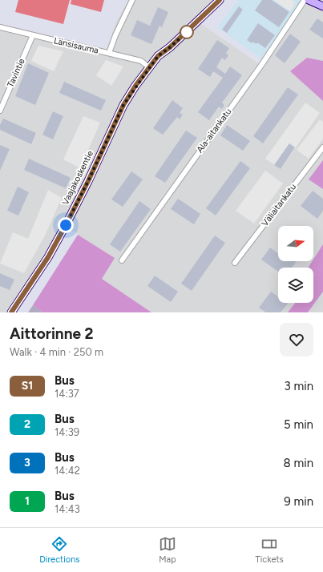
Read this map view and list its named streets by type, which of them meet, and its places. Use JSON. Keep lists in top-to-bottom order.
{
  "streets": {
    "main road": ["Vaajakoskentie"],
    "street": [
      "Länsisauma",
      "Tavintie",
      "Ala-aitankatu",
      "Väliaitankatu"
    ]
  },
  "crossings": [
    ["Länsisauma", "Tavintie"],
    ["Länsisauma", "Vaajakoskentie"]
  ],
  "lines": ["bus line S1"],
  "north": "right",
  "page": {
    "heading": ["Aittorinne 2", "Walk · 4 min · 250 m"],
    "list": [
      {
        "mark": "S1",
        "name": "Bus",
        "note": "14:37",
        "value": "3 min"
      },
      {
        "mark": "2",
        "name": "Bus",
        "note": "14:39",
        "value": "5 min"
      },
      {
        "mark": "3",
        "name": "Bus",
        "note": "14:42",
        "value": "8 min"
      },
      {
        "mark": "1",
        "name": "Bus",
        "note": "14:43",
        "value": "9 min"
      }
    ],
    "tabs": ["Directions", "Map", "Tickets"]
  }
}
